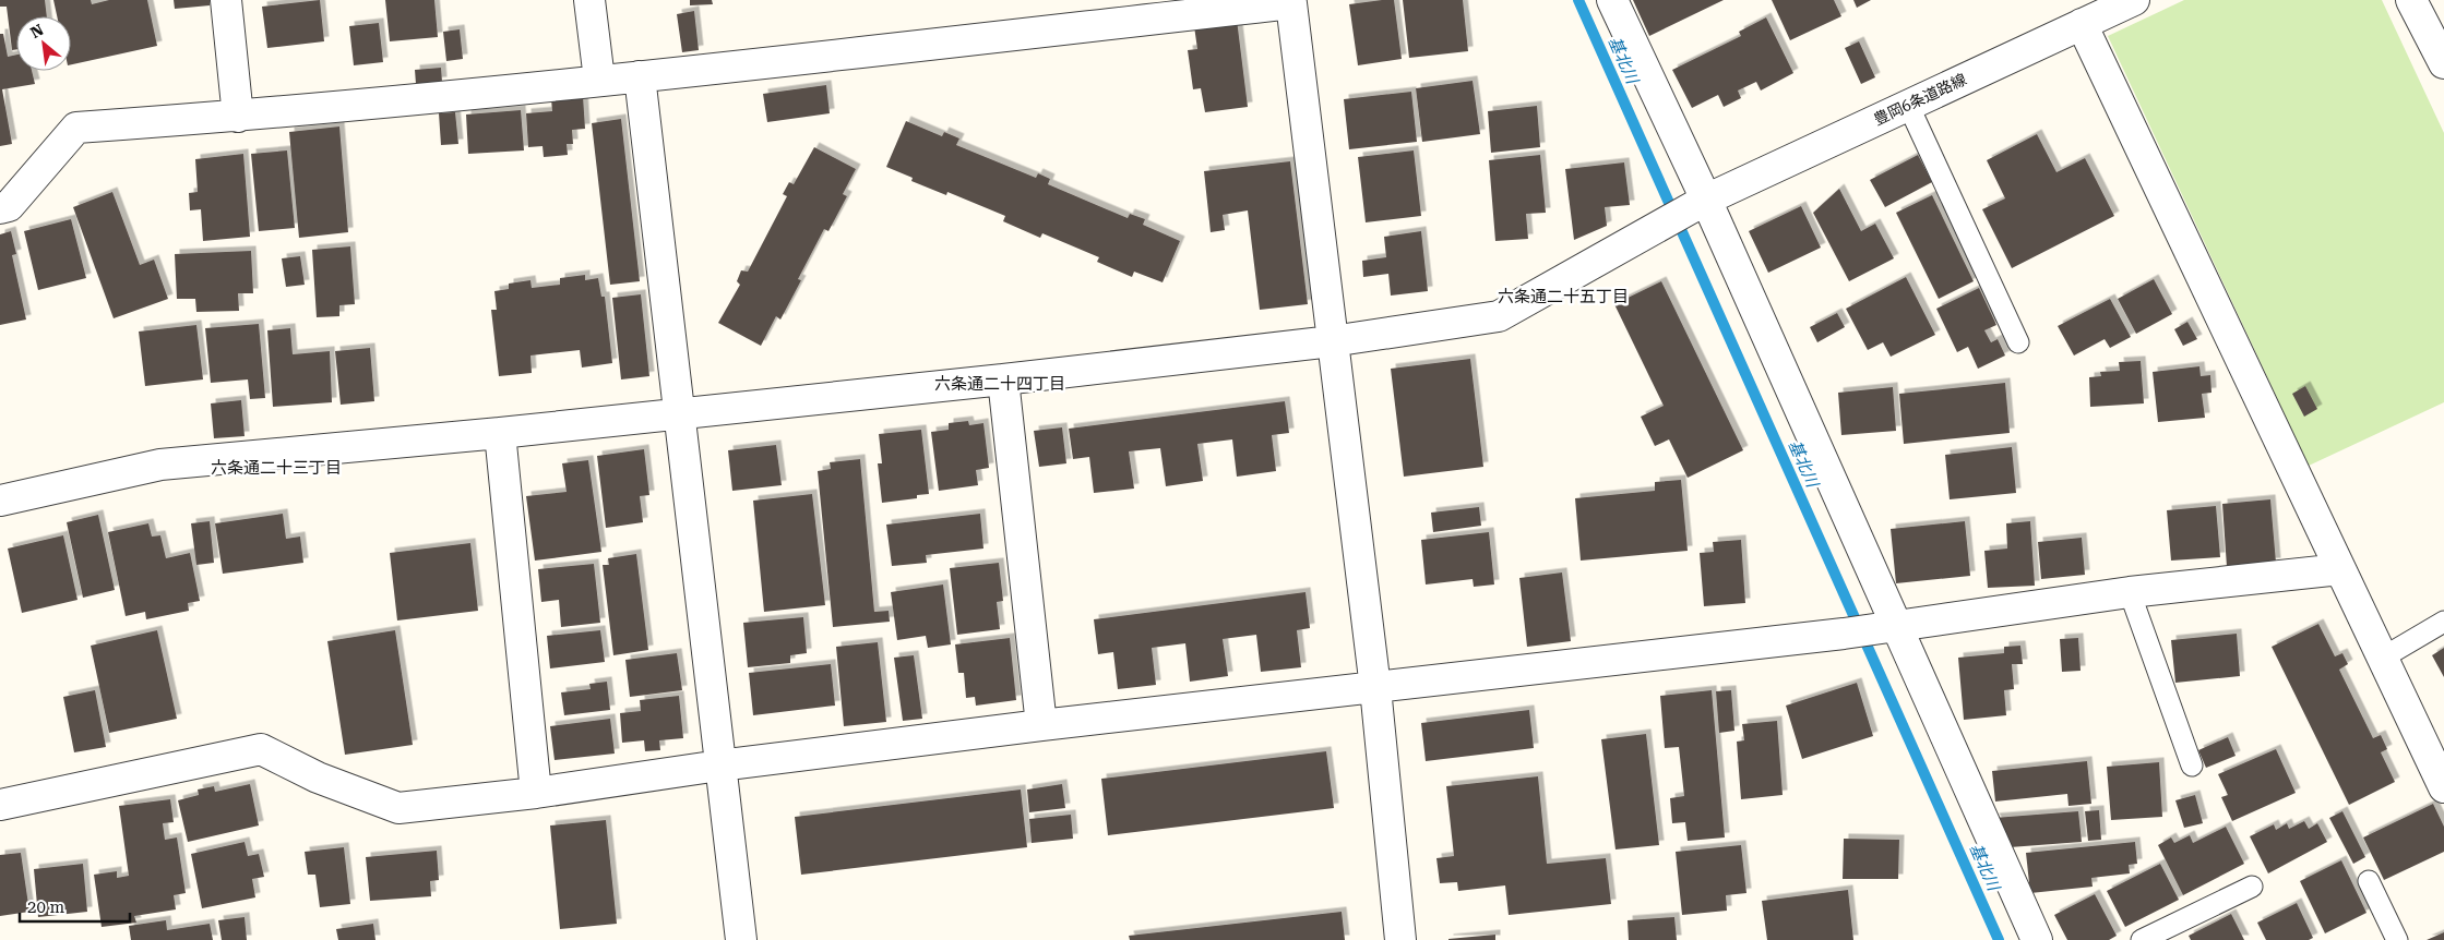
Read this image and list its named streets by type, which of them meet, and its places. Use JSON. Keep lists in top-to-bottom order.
{
  "streets": {
    "street": ["豊岡6条道路線"]
  },
  "districts": ["六条通二十五丁目", "六条通二十四丁目", "六条通二十三丁目"],
  "water": ["基北川"],
  "scale_bar": "20 m",
  "north": "top left"
}
